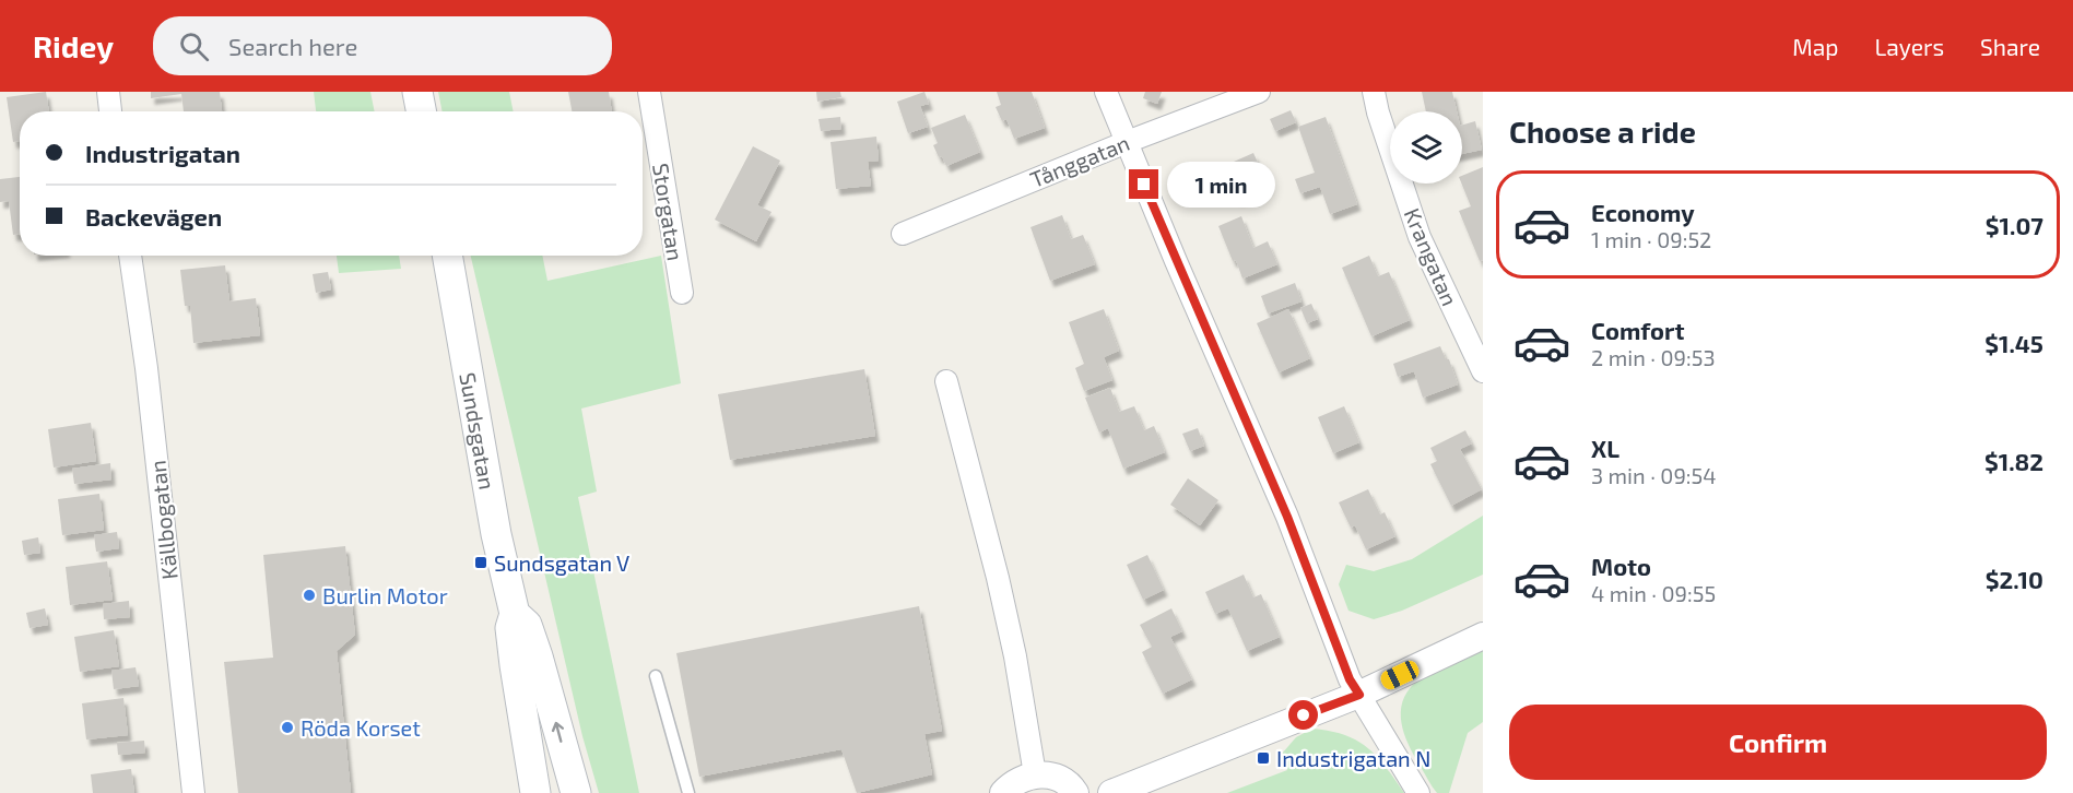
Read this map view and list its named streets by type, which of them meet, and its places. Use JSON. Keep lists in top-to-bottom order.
{
  "streets": {
    "main road": ["Sundsgatan"],
    "street": [
      "Tånggatan",
      "Storgatan",
      "Krangatan",
      "Källbogatan"
    ]
  },
  "places": {
    "transit": ["Sundsgatan V", "Industrigatan N"],
    "other": ["Burlin Motor", "Röda Korset"]
  },
  "page": {
    "header": "Ridey",
    "search": "Search here",
    "nav": ["Map", "Layers", "Share"],
    "heading": "Choose a ride",
    "banner": ["Industrigatan", "Backevägen"],
    "bubble": "1 min",
    "list": [
      {
        "name": "Economy",
        "note": "1 min · 09:52",
        "value": "$1.07"
      },
      {
        "name": "Comfort",
        "note": "2 min · 09:53",
        "value": "$1.45"
      },
      {
        "name": "XL",
        "note": "3 min · 09:54",
        "value": "$1.82"
      },
      {
        "name": "Moto",
        "note": "4 min · 09:55",
        "value": "$2.10"
      }
    ],
    "buttons": "Confirm"
  }
}
